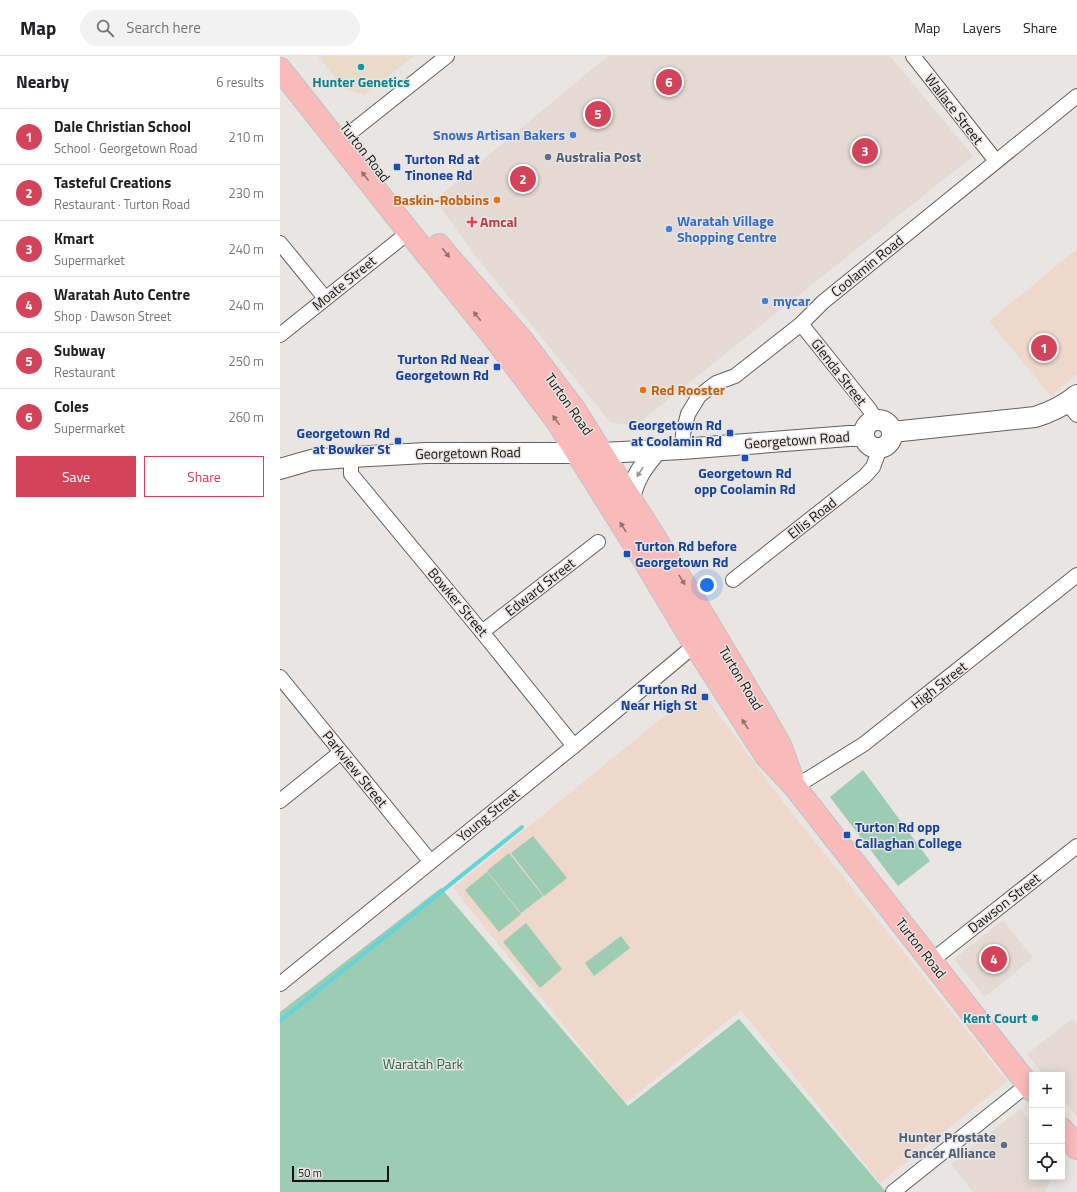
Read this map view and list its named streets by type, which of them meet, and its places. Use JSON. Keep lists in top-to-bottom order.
{
  "streets": {
    "main road": ["Turton Road"],
    "street": [
      "Wallace Street",
      "Coolamin Road",
      "Moate Street",
      "Glenda Street",
      "Georgetown Road",
      "Ellis Road",
      "Edward Street",
      "Bowker Street",
      "High Street",
      "Parkview Street",
      "Young Street",
      "Dawson Street"
    ]
  },
  "crossings": [
    ["Wallace Street", "Coolamin Road"],
    ["Turton Road", "Moate Street"],
    ["Turton Road", "Georgetown Road"],
    ["Turton Road", "High Street"],
    ["Turton Road", "Young Street"],
    ["Turton Road", "Dawson Street"],
    ["Coolamin Road", "Glenda Street"],
    ["Coolamin Road", "Georgetown Road"],
    ["Glenda Street", "Georgetown Road"],
    ["Glenda Street", "Ellis Road"],
    ["Georgetown Road", "Ellis Road"],
    ["Georgetown Road", "Bowker Street"],
    ["Edward Street", "Bowker Street"],
    ["Bowker Street", "Young Street"],
    ["Parkview Street", "Young Street"]
  ],
  "parks": ["Waratah Park"],
  "places": {
    "other": [
      "Hunter Genetics",
      "Snows Artisan Bakers",
      "Australia Post",
      "Baskin-Robbins",
      "Waratah Village Shopping Centre",
      "mycar",
      "Red Rooster",
      "Kent Court",
      "Hunter Prostate Cancer Alliance"
    ],
    "transit": [
      "Turton Rd at Tinonee Rd",
      "Turton Rd Near Georgetown Rd",
      "Georgetown Rd at Coolamin Rd",
      "Georgetown Rd at Bowker St",
      "Georgetown Rd opp Coolamin Rd",
      "Turton Rd before Georgetown Rd",
      "Turton Rd Near High St",
      "Turton Rd opp Callaghan College"
    ],
    "health": ["Amcal"]
  },
  "scale_bar": "50 m",
  "page": {
    "header": "Map",
    "search": "Search here",
    "nav": ["Map", "Layers", "Share"],
    "heading": ["Nearby", "6 results"],
    "pins": [
      "6",
      "5",
      "3",
      "2",
      "1",
      "4"
    ],
    "list": [
      {
        "mark": "1",
        "name": "Dale Christian School",
        "note": "School · Georgetown Road",
        "value": "210 m"
      },
      {
        "mark": "2",
        "name": "Tasteful Creations",
        "note": "Restaurant · Turton Road",
        "value": "230 m"
      },
      {
        "mark": "3",
        "name": "Kmart",
        "note": "Supermarket",
        "value": "240 m"
      },
      {
        "mark": "4",
        "name": "Waratah Auto Centre",
        "note": "Shop · Dawson Street",
        "value": "240 m"
      },
      {
        "mark": "5",
        "name": "Subway",
        "note": "Restaurant",
        "value": "250 m"
      },
      {
        "mark": "6",
        "name": "Coles",
        "note": "Supermarket",
        "value": "260 m"
      }
    ],
    "buttons": ["Save", "Share"],
    "map_buttons": ["+", "−"],
    "scale": "50 m"
  }
}
